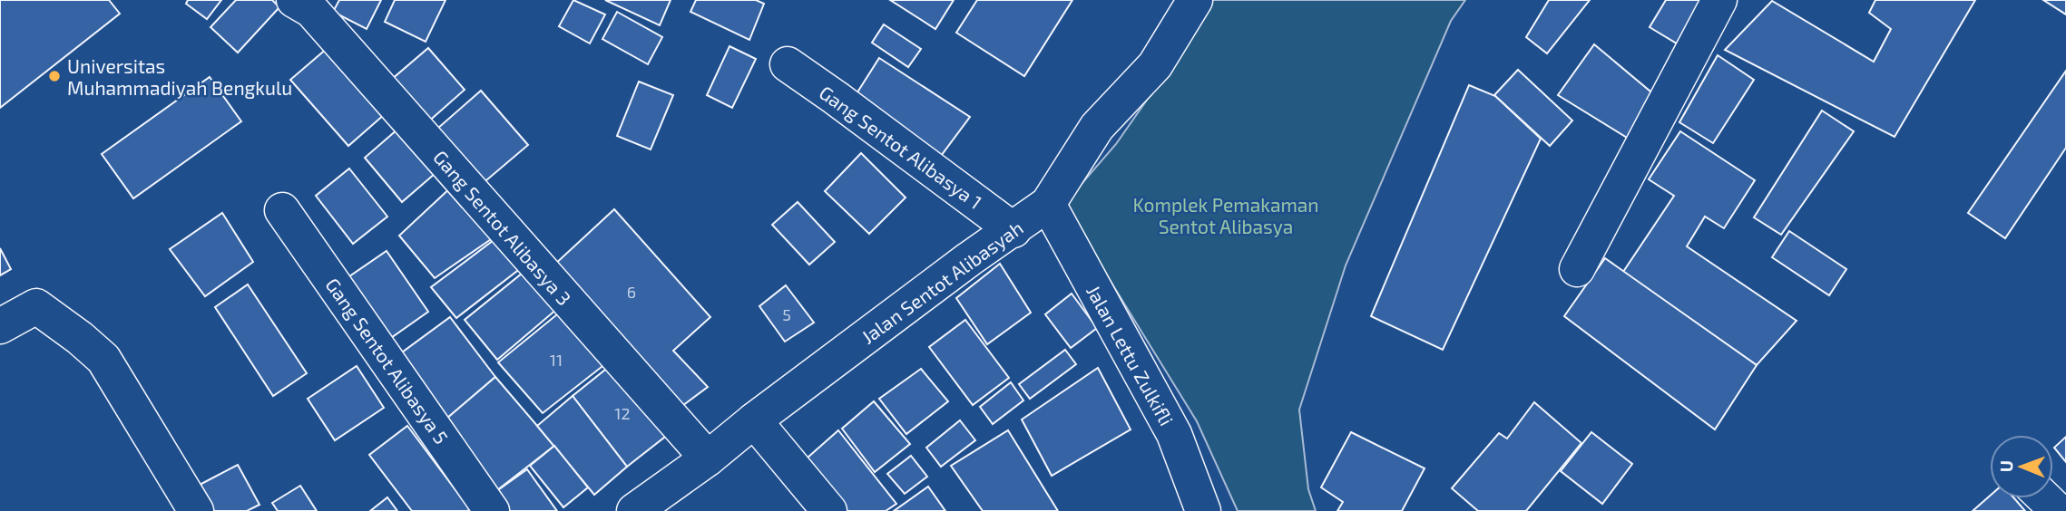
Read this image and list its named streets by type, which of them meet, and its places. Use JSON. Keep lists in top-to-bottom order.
{
  "streets": {
    "street": [
      "Gang Sentot Alibasya 1",
      "Gang Sentot Alibasya 3",
      "Jalan Sentot Alibasyah",
      "Jalan Lettu Zulkifli",
      "Gang Sentot Alibasya 5"
    ]
  },
  "crossings": [
    ["Gang Sentot Alibasya 1", "Jalan Sentot Alibasyah"],
    ["Gang Sentot Alibasya 3", "Jalan Sentot Alibasyah"],
    ["Jalan Sentot Alibasyah", "Jalan Lettu Zulkifli"]
  ],
  "parks": ["Komplek Pemakaman Sentot Alibasya"],
  "places": ["Universitas Muhammadiyah Bengkulu"],
  "house_numbers": [
    "6",
    "5",
    "11",
    "12"
  ],
  "north": "left"
}
